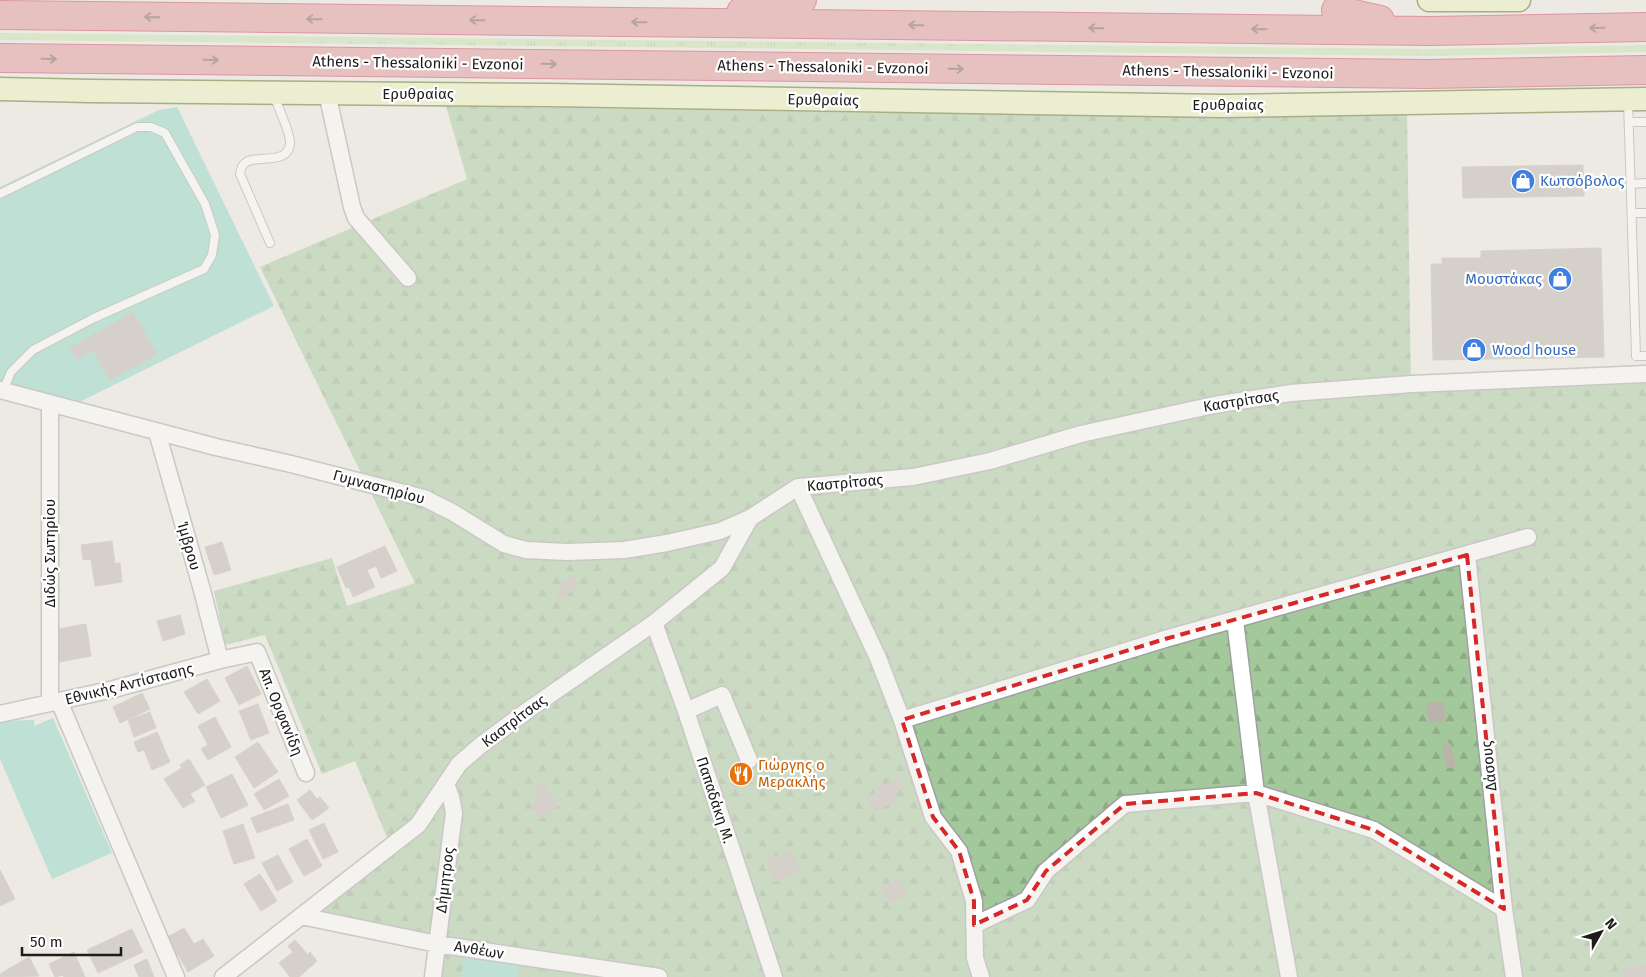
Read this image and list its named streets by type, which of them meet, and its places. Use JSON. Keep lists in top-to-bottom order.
{
  "streets": {
    "highway": ["Athens - Thessaloniki - Evzonoi"],
    "main road": ["Ερυθραίας"],
    "street": [
      "Καστρίτσας",
      "Γυμναστηρίου",
      "Ίμβρου",
      "Διδώς Σωτηρίου",
      "Εθνικής Αντίστασης",
      "Απ. Ορφανίδη",
      "Δάσους",
      "Παπαδάκη Μ.",
      "Δήμητρος",
      "Ανθέων"
    ]
  },
  "crossings": [
    ["Καστρίτσας", "Γυμναστηρίου"],
    ["Καστρίτσας", "Παπαδάκη Μ."],
    ["Καστρίτσας", "Δήμητρος"],
    ["Καστρίτσας", "Ανθέων"],
    ["Γυμναστηρίου", "Ίμβρου"],
    ["Γυμναστηρίου", "Διδώς Σωτηρίου"],
    ["Ίμβρου", "Εθνικής Αντίστασης"],
    ["Διδώς Σωτηρίου", "Εθνικής Αντίστασης"],
    ["Εθνικής Αντίστασης", "Απ. Ορφανίδη"],
    ["Δήμητρος", "Ανθέων"]
  ],
  "places": {
    "shop": ["Κωτσόβολος", "Μουστάκας", "Wood house"],
    "restaurant": ["Γιώργης ο Μερακλής"]
  },
  "scale_bar": "50 m",
  "north": "top right"
}
